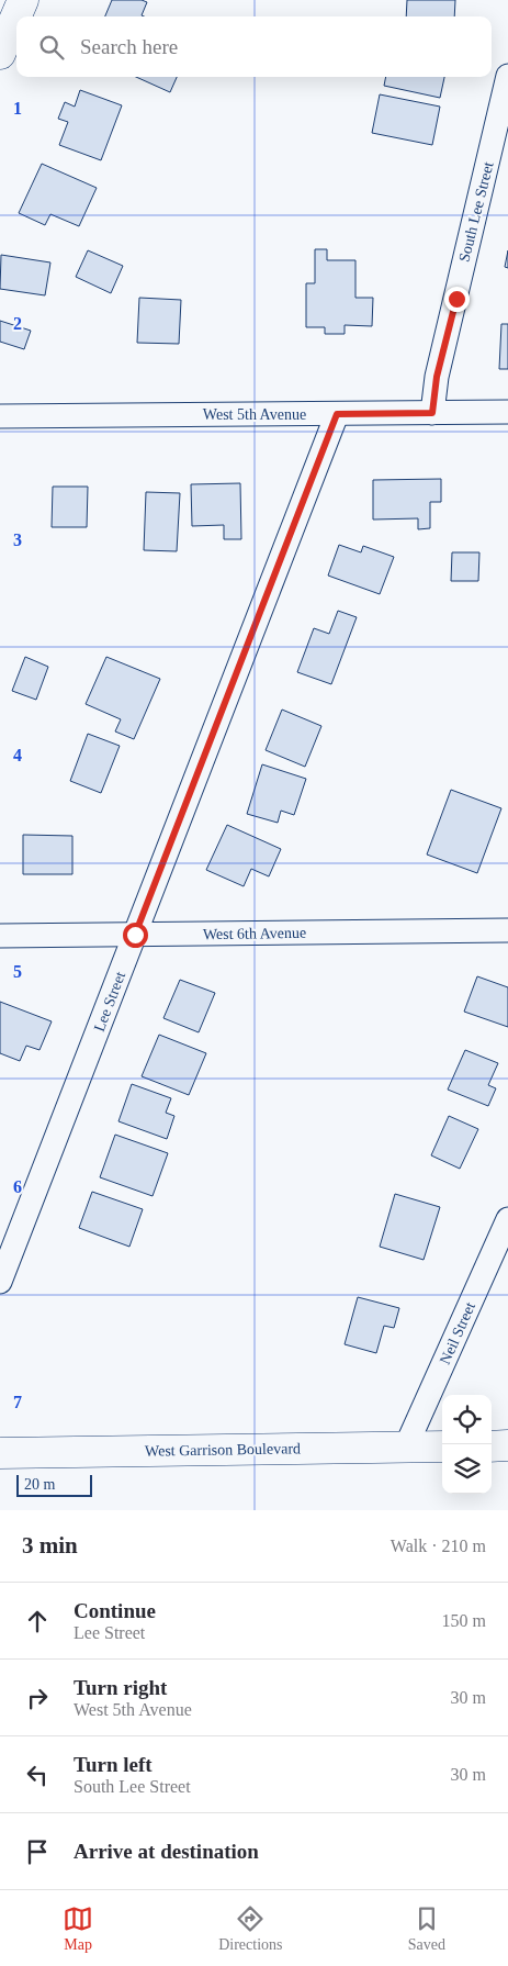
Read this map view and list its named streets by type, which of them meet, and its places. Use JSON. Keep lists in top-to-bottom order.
{
  "streets": {
    "main road": ["West Garrison Boulevard"],
    "street": [
      "South Lee Street",
      "West 5th Avenue",
      "West 6th Avenue",
      "Lee Street",
      "Neil Street"
    ]
  },
  "crossings": [
    ["South Lee Street", "West 5th Avenue"],
    ["West 5th Avenue", "Lee Street"],
    ["West 6th Avenue", "Lee Street"],
    ["Neil Street", "West Garrison Boulevard"]
  ],
  "scale_bar": "20 m",
  "page": {
    "search": "Search here",
    "scale": "20 m",
    "heading": ["3 min", "Walk · 210 m"],
    "list": [
      ["Continue", "Lee Street", "150 m"],
      ["Turn right", "West 5th Avenue", "30 m"],
      ["Turn left", "South Lee Street", "30 m"],
      "Arrive at destination"
    ],
    "nav": ["Map", "Directions", "Saved"]
  },
  "grid": {
    "rows": [
      "1",
      "2",
      "3",
      "4",
      "5",
      "6",
      "7"
    ]
  }
}
